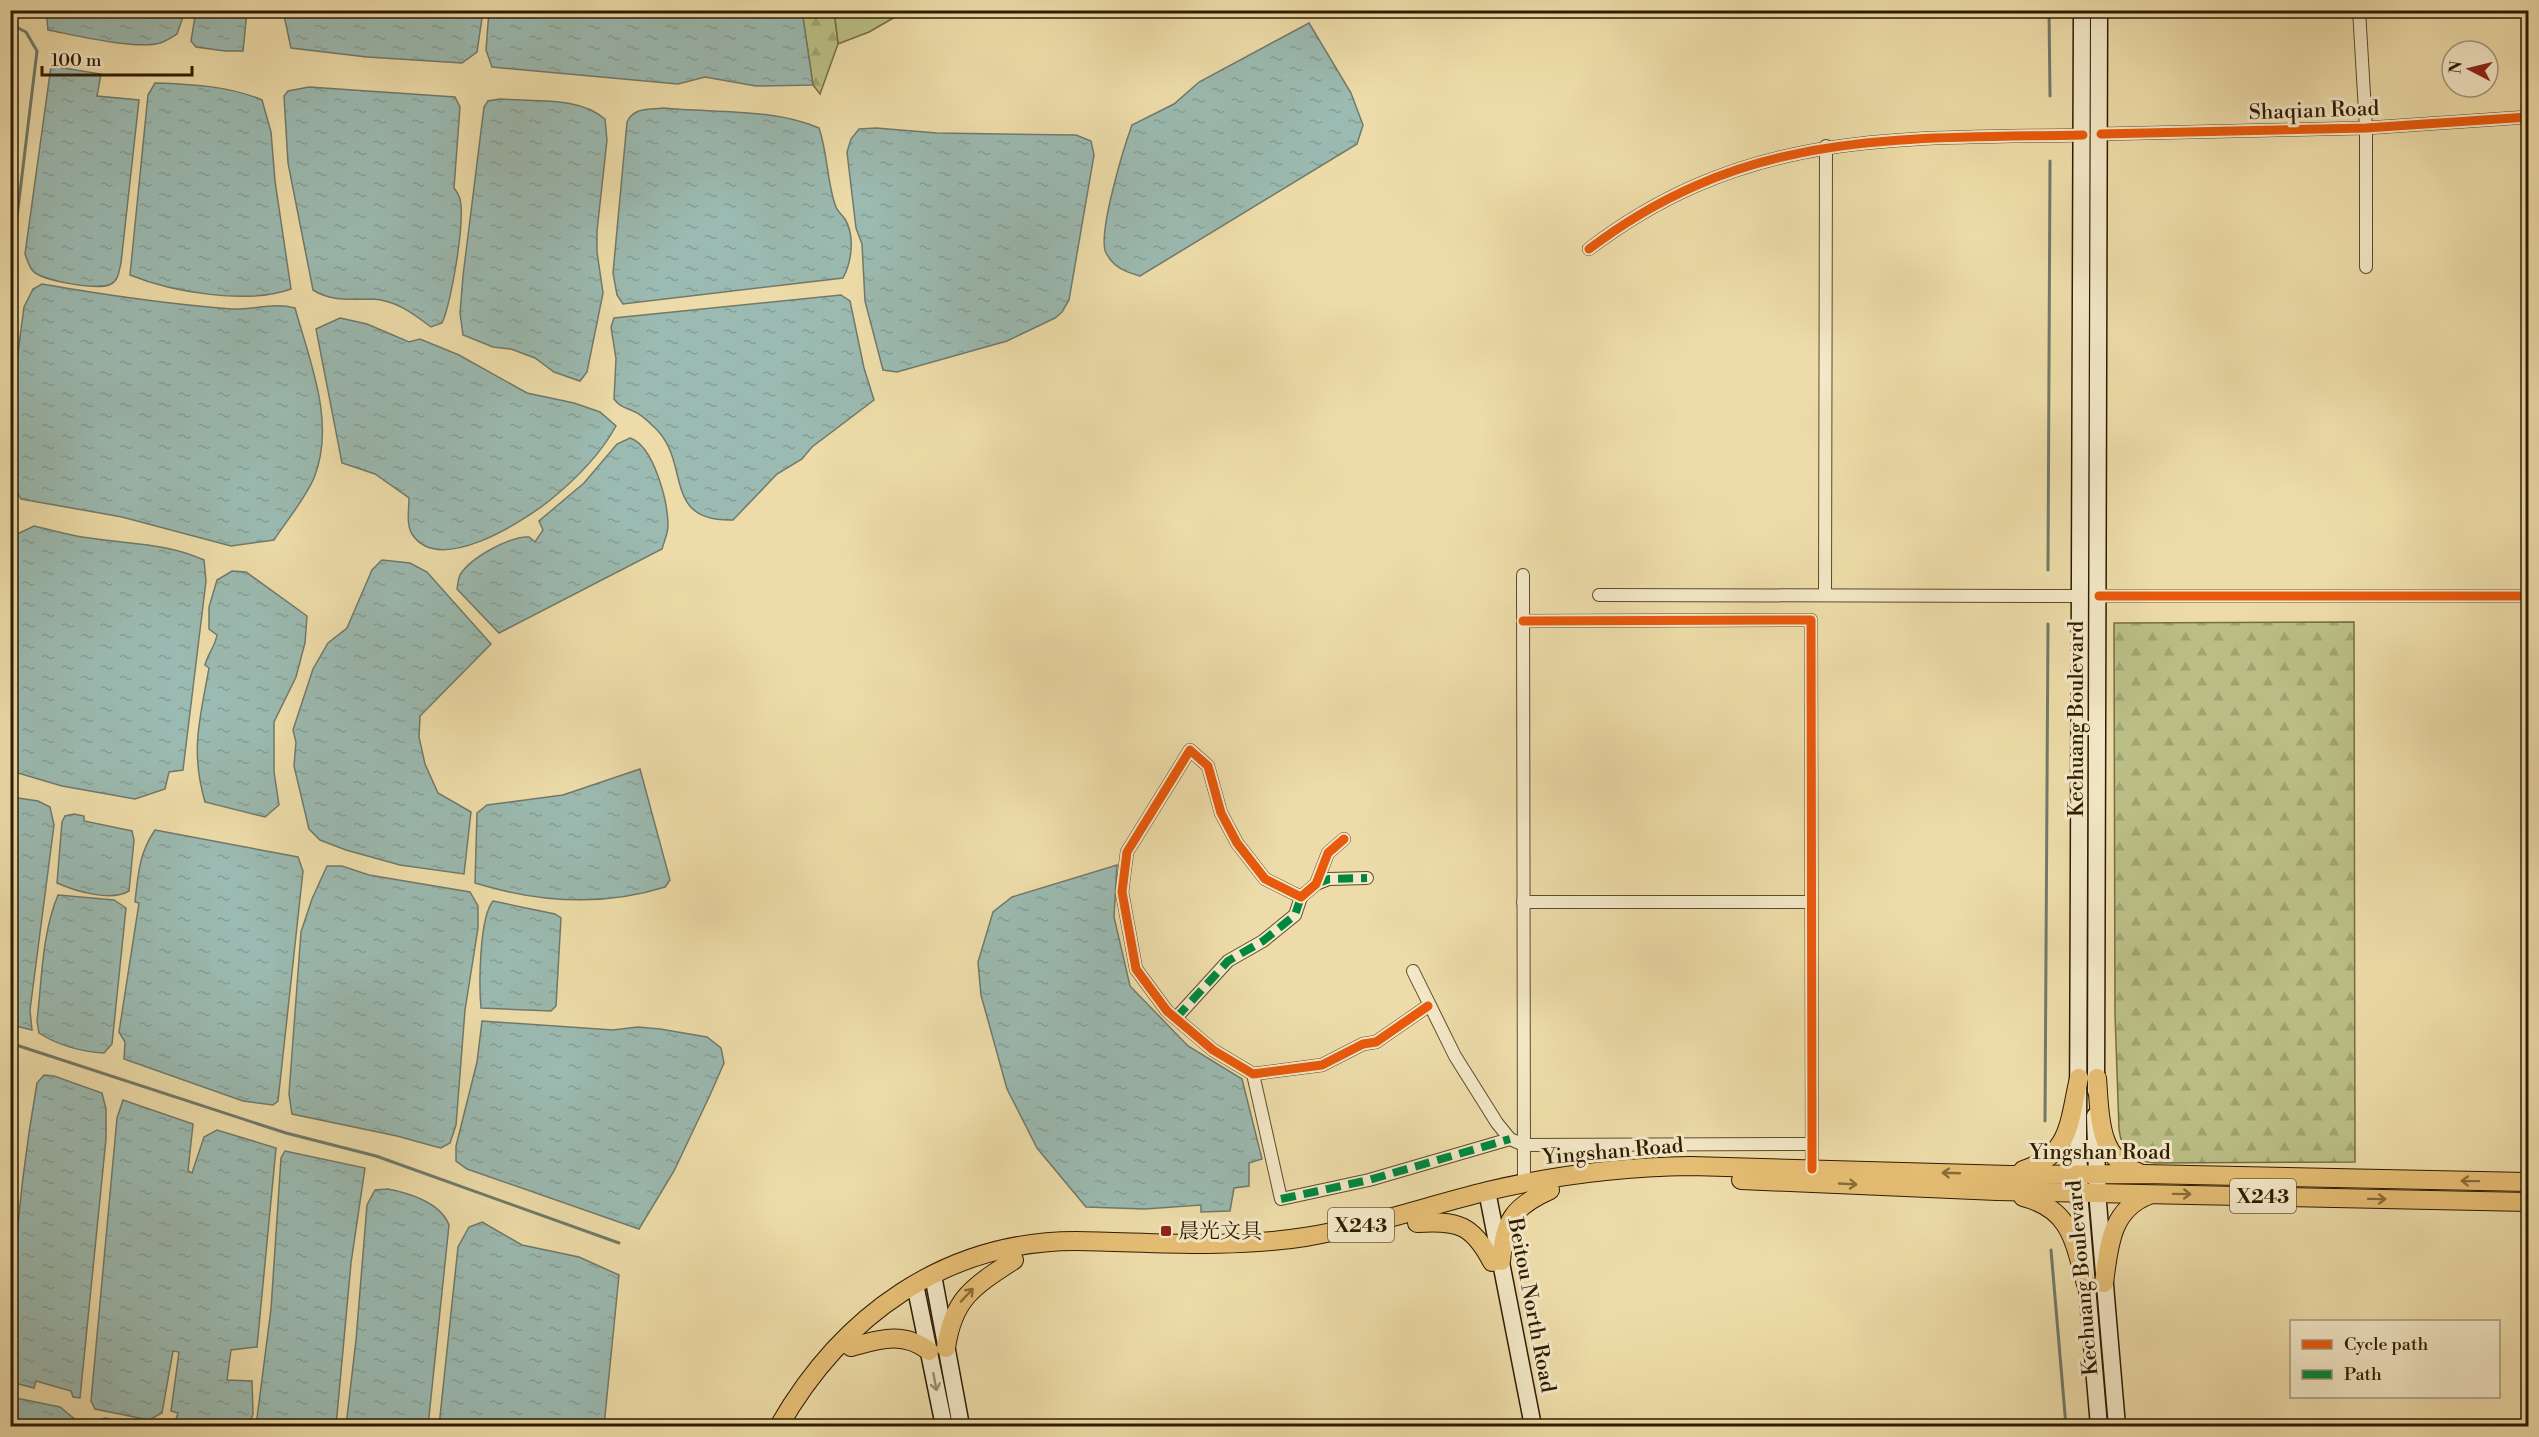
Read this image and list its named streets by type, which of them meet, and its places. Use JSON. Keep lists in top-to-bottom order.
{
  "streets": {
    "main road": [
      "Kechuang Boulevard",
      "Yingshan Road",
      "X243",
      "Beitou North Road"
    ],
    "street": ["Shaqian Road"]
  },
  "crossings": [
    ["Shaqian Road", "Kechuang Boulevard"],
    ["Kechuang Boulevard", "Yingshan Road"],
    ["Yingshan Road", "Beitou North Road"]
  ],
  "places": {
    "transit": ["晨光文具"]
  },
  "legend": ["Cycle path", "Path"],
  "scale_bar": "100 m",
  "north": "left"
}
